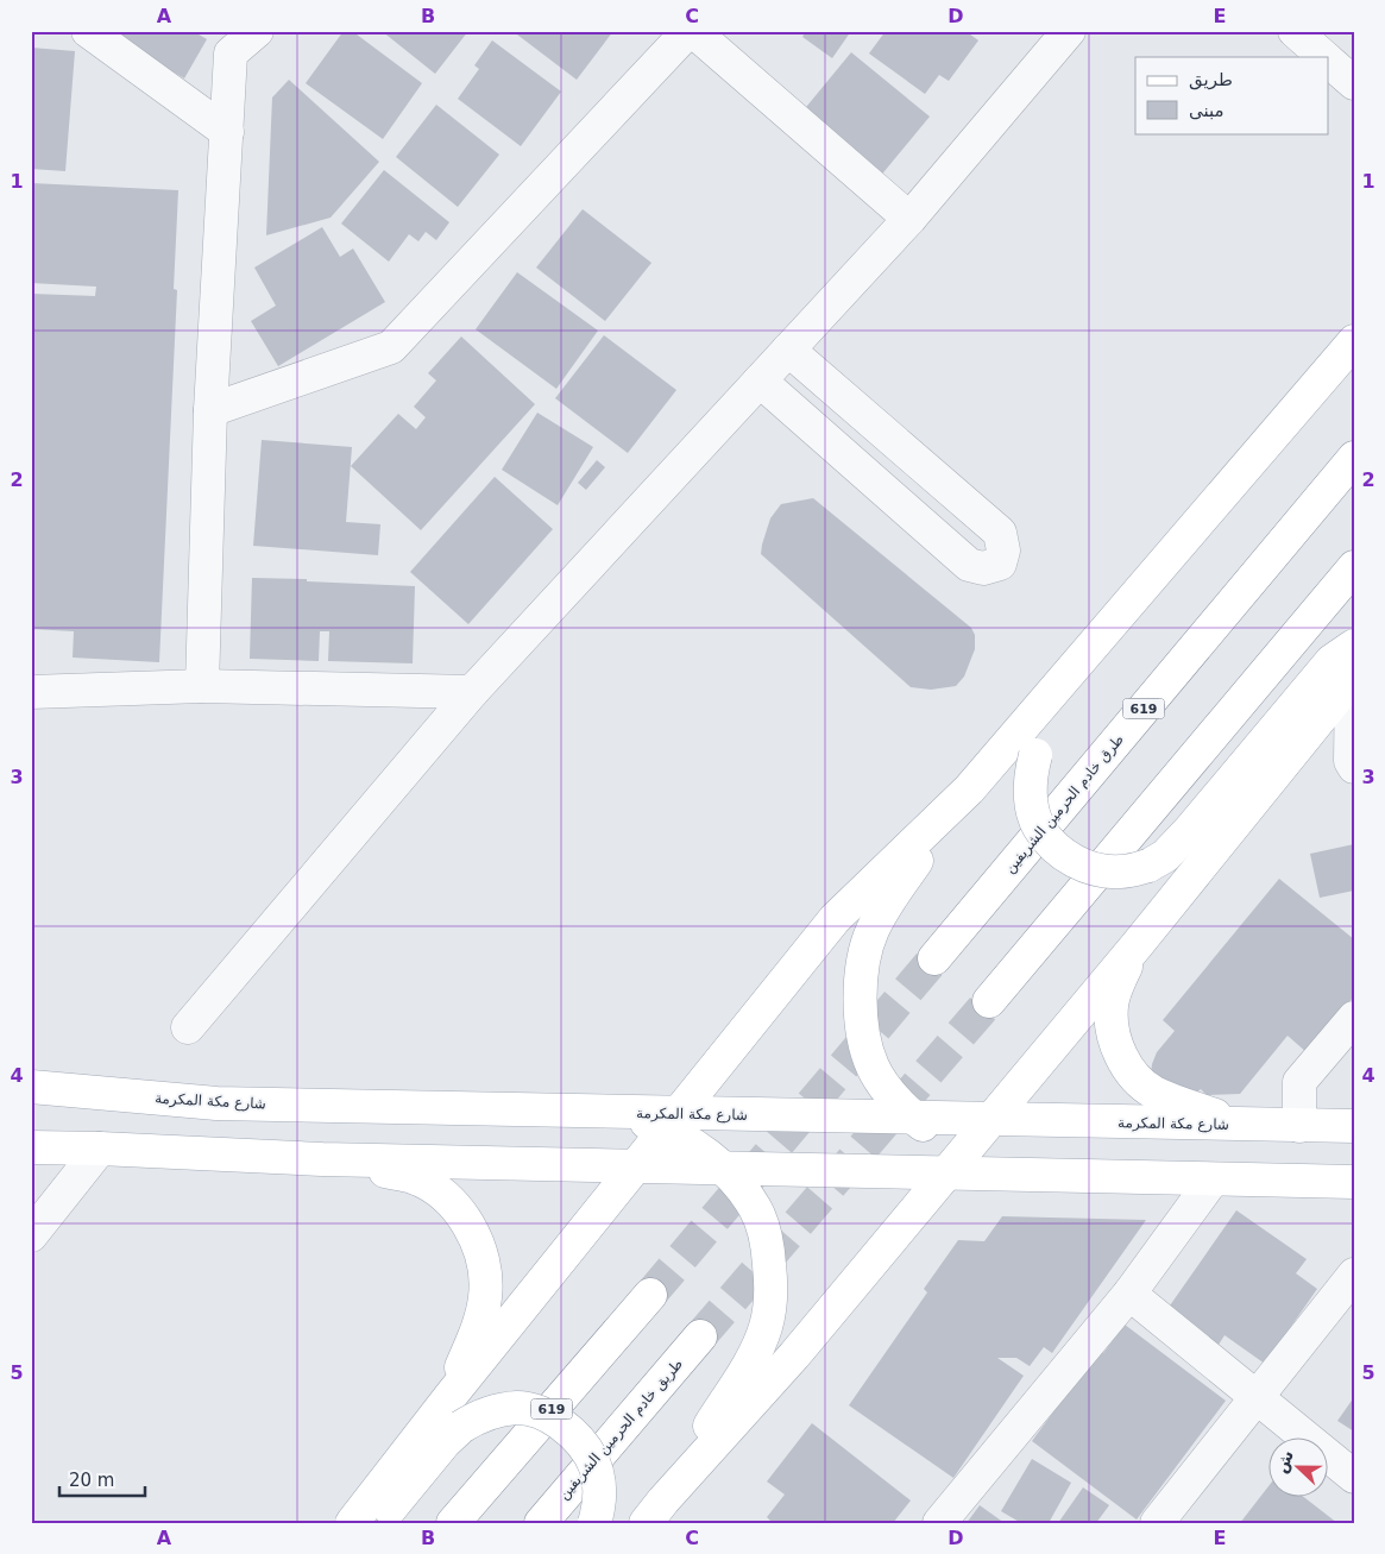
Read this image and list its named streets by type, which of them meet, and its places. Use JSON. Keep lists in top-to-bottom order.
{
  "streets": {
    "main road": [
      "619",
      "طرق خادم الحرمين الشريفين",
      "شارع مكة المكرمة",
      "طريق خادم الحرمين الشريفين"
    ]
  },
  "legend": ["طريق", "مبنى"],
  "scale_bar": "20 m",
  "north": "left",
  "grid": {
    "columns": [
      "A",
      "B",
      "C",
      "D",
      "E"
    ],
    "rows": [
      "1",
      "2",
      "3",
      "4",
      "5"
    ]
  }
}
